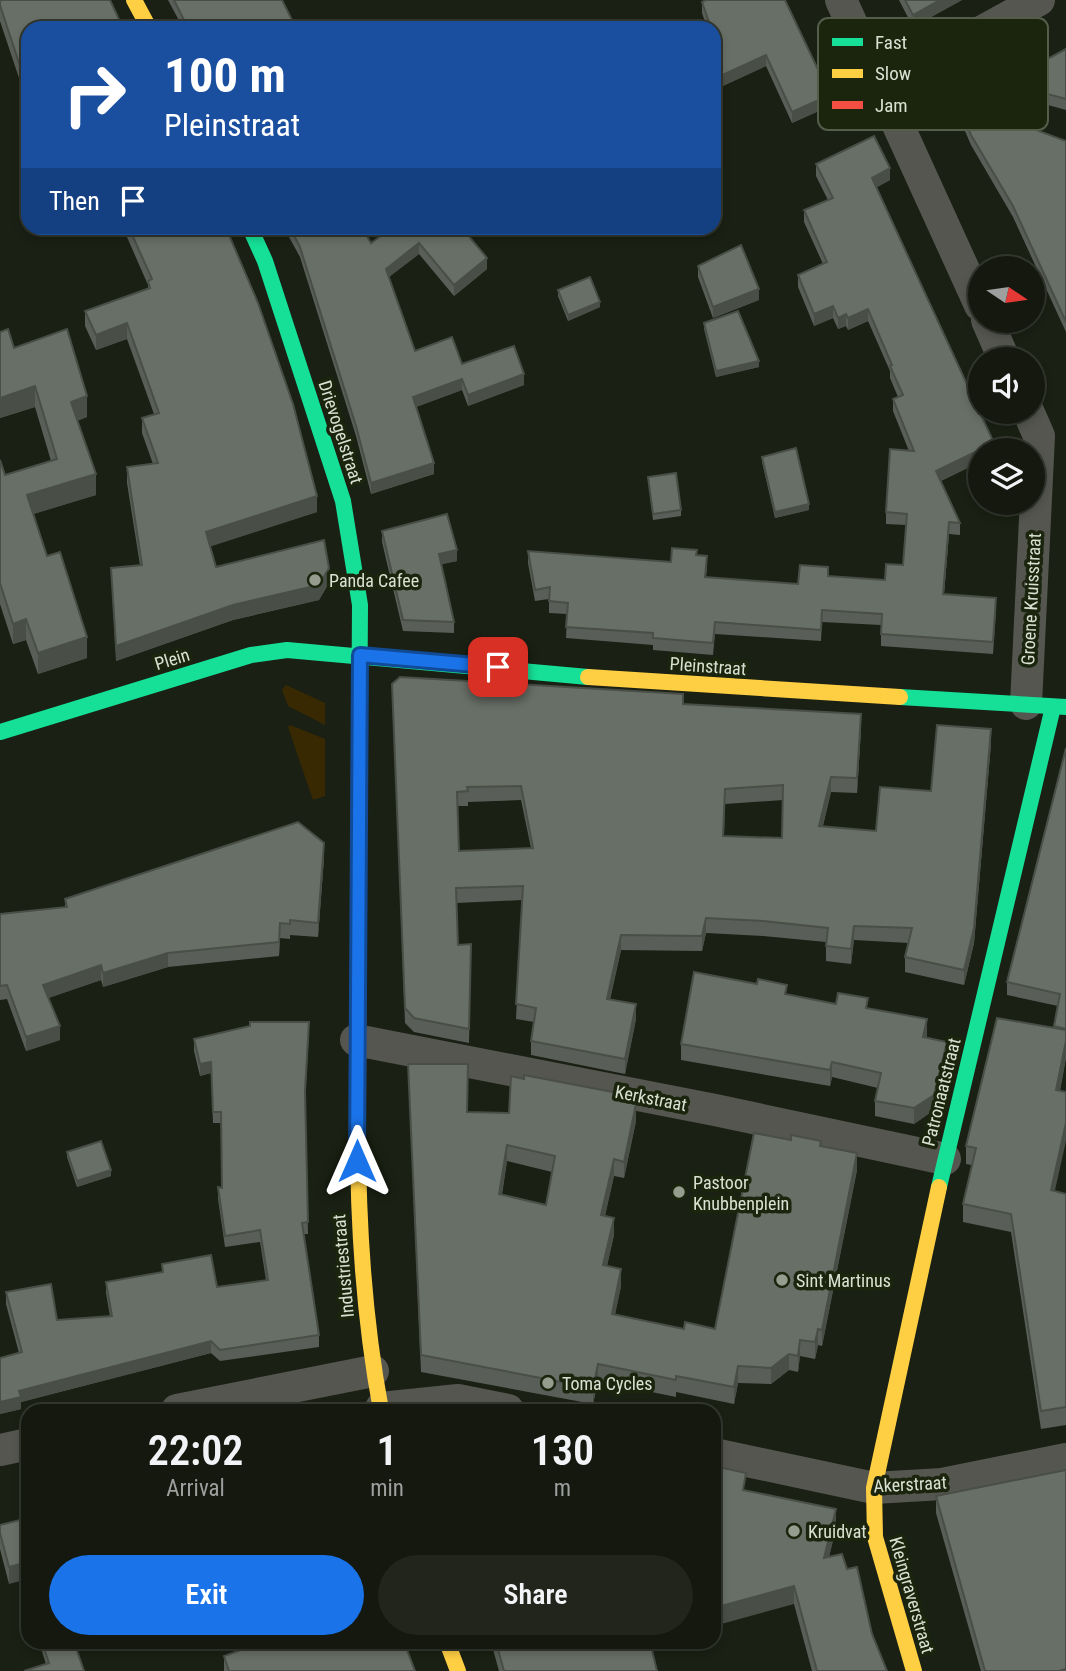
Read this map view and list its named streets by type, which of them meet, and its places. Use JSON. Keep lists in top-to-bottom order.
{
  "streets": {
    "street": [
      "Drievogelstraat",
      "Groene Kruisstraat",
      "Plein",
      "Pleinstraat",
      "Patronaatstraat",
      "Kerkstraat",
      "Industriestraat",
      "Akerstraat",
      "Kleingraverstraat"
    ]
  },
  "crossings": [
    ["Drievogelstraat", "Plein"],
    ["Drievogelstraat", "Pleinstraat"],
    ["Drievogelstraat", "Industriestraat"],
    ["Groene Kruisstraat", "Pleinstraat"],
    ["Groene Kruisstraat", "Patronaatstraat"],
    ["Plein", "Pleinstraat"],
    ["Plein", "Industriestraat"],
    ["Pleinstraat", "Patronaatstraat"],
    ["Pleinstraat", "Industriestraat"],
    ["Patronaatstraat", "Kerkstraat"],
    ["Patronaatstraat", "Akerstraat"],
    ["Patronaatstraat", "Kleingraverstraat"],
    ["Kerkstraat", "Industriestraat"],
    ["Akerstraat", "Kleingraverstraat"]
  ],
  "places": [
    "Panda Cafee",
    "Pastoor Knubbenplein",
    "Sint Martinus",
    "Toma Cycles",
    "Kruidvat"
  ],
  "legend": ["Fast", "Slow", "Jam"],
  "north": "right",
  "page": {
    "turn": ["100 m", "Pleinstraat"],
    "then": "Then",
    "eta": [
      "22:02",
      "Arrival",
      "1",
      "min",
      "130",
      "m"
    ],
    "buttons": ["Exit", "Share"]
  }
}
